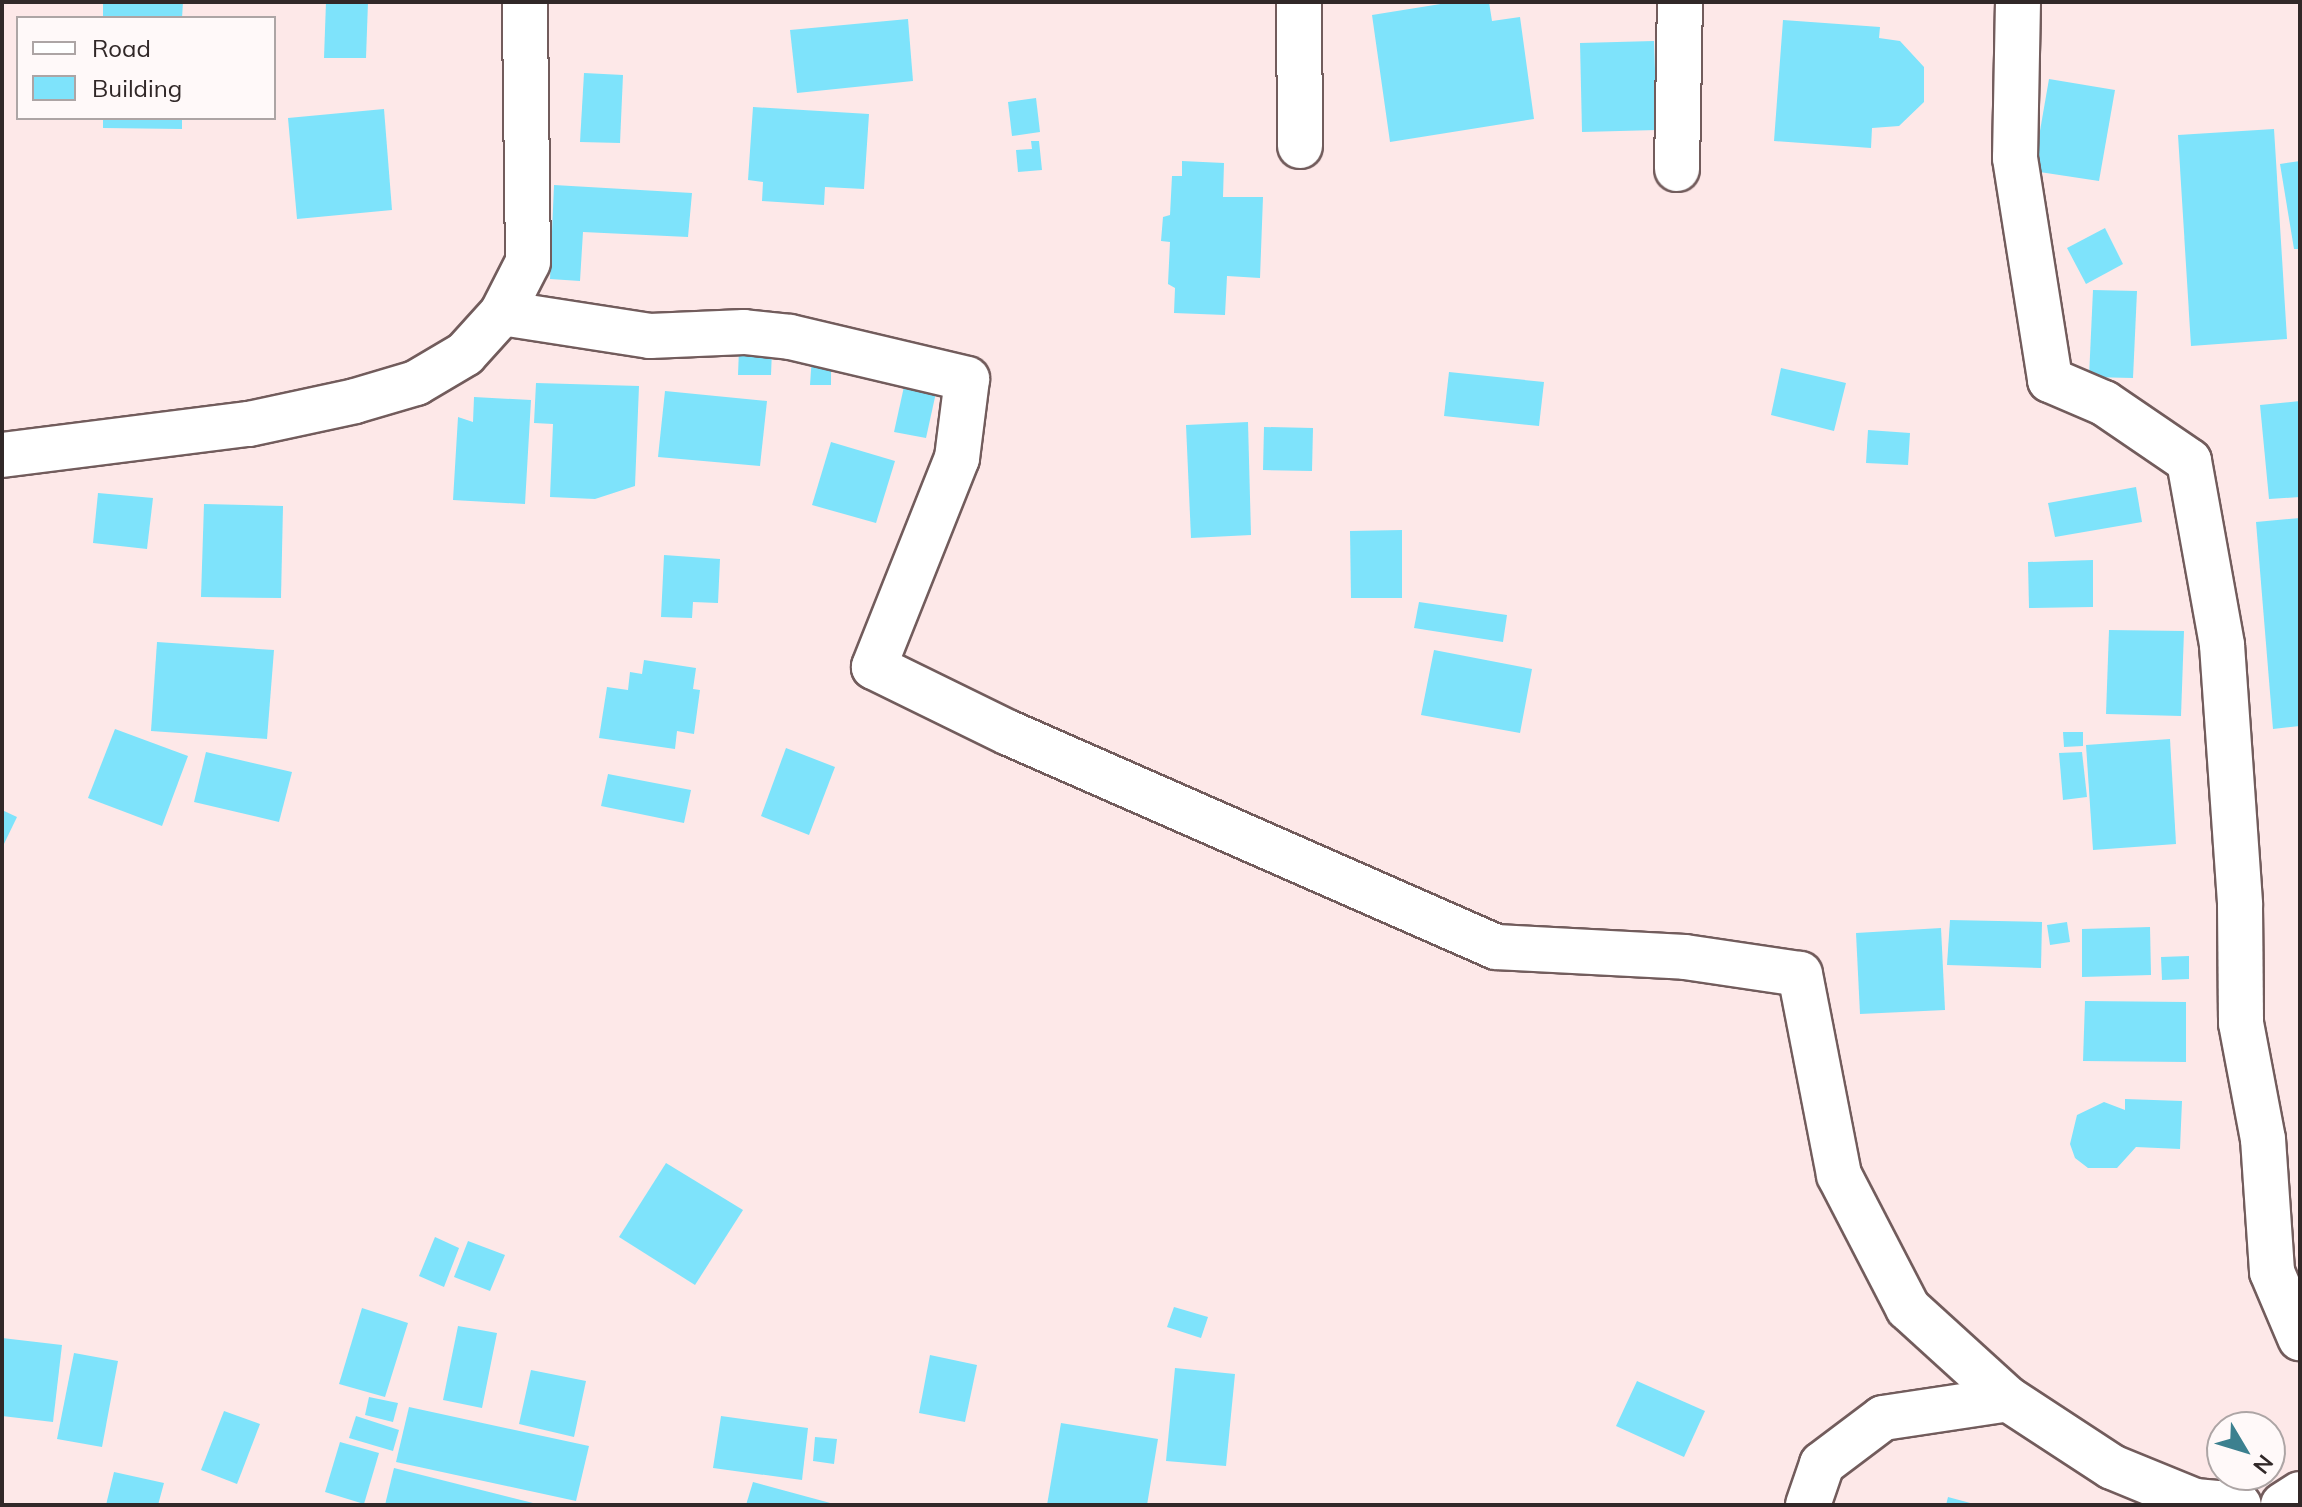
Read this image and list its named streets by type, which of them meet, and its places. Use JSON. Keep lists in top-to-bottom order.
{
  "legend": ["Road", "Building"],
  "north": "bottom right"
}
